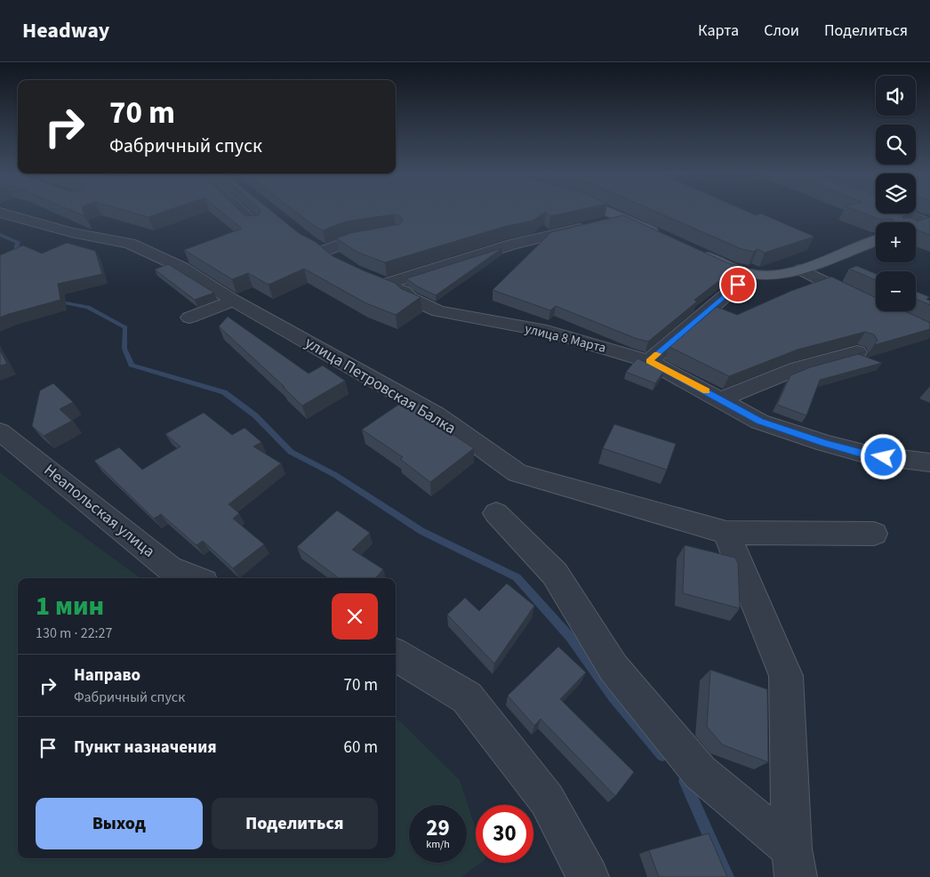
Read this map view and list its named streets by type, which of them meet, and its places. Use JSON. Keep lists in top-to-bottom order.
{
  "streets": {
    "street": ["улица 8 Марта", "улица Петровская Балка", "Неапольская улица"]
  },
  "page": {
    "header": "Headway",
    "nav": ["Карта", "Слои", "Поделиться"],
    "map_buttons": ["+", "−"],
    "turn": ["70 m", "Фабричный спуск"],
    "heading": ["1 мин", "130 m · 22:27"],
    "list": [
      {
        "name": "Направо",
        "note": "Фабричный спуск",
        "value": "70 m"
      },
      {
        "name": "Пункт назначения",
        "value": "60 m"
      }
    ],
    "buttons": ["Выход", "Поделиться"],
    "speed": "29 km/h",
    "limit": "30"
  }
}
